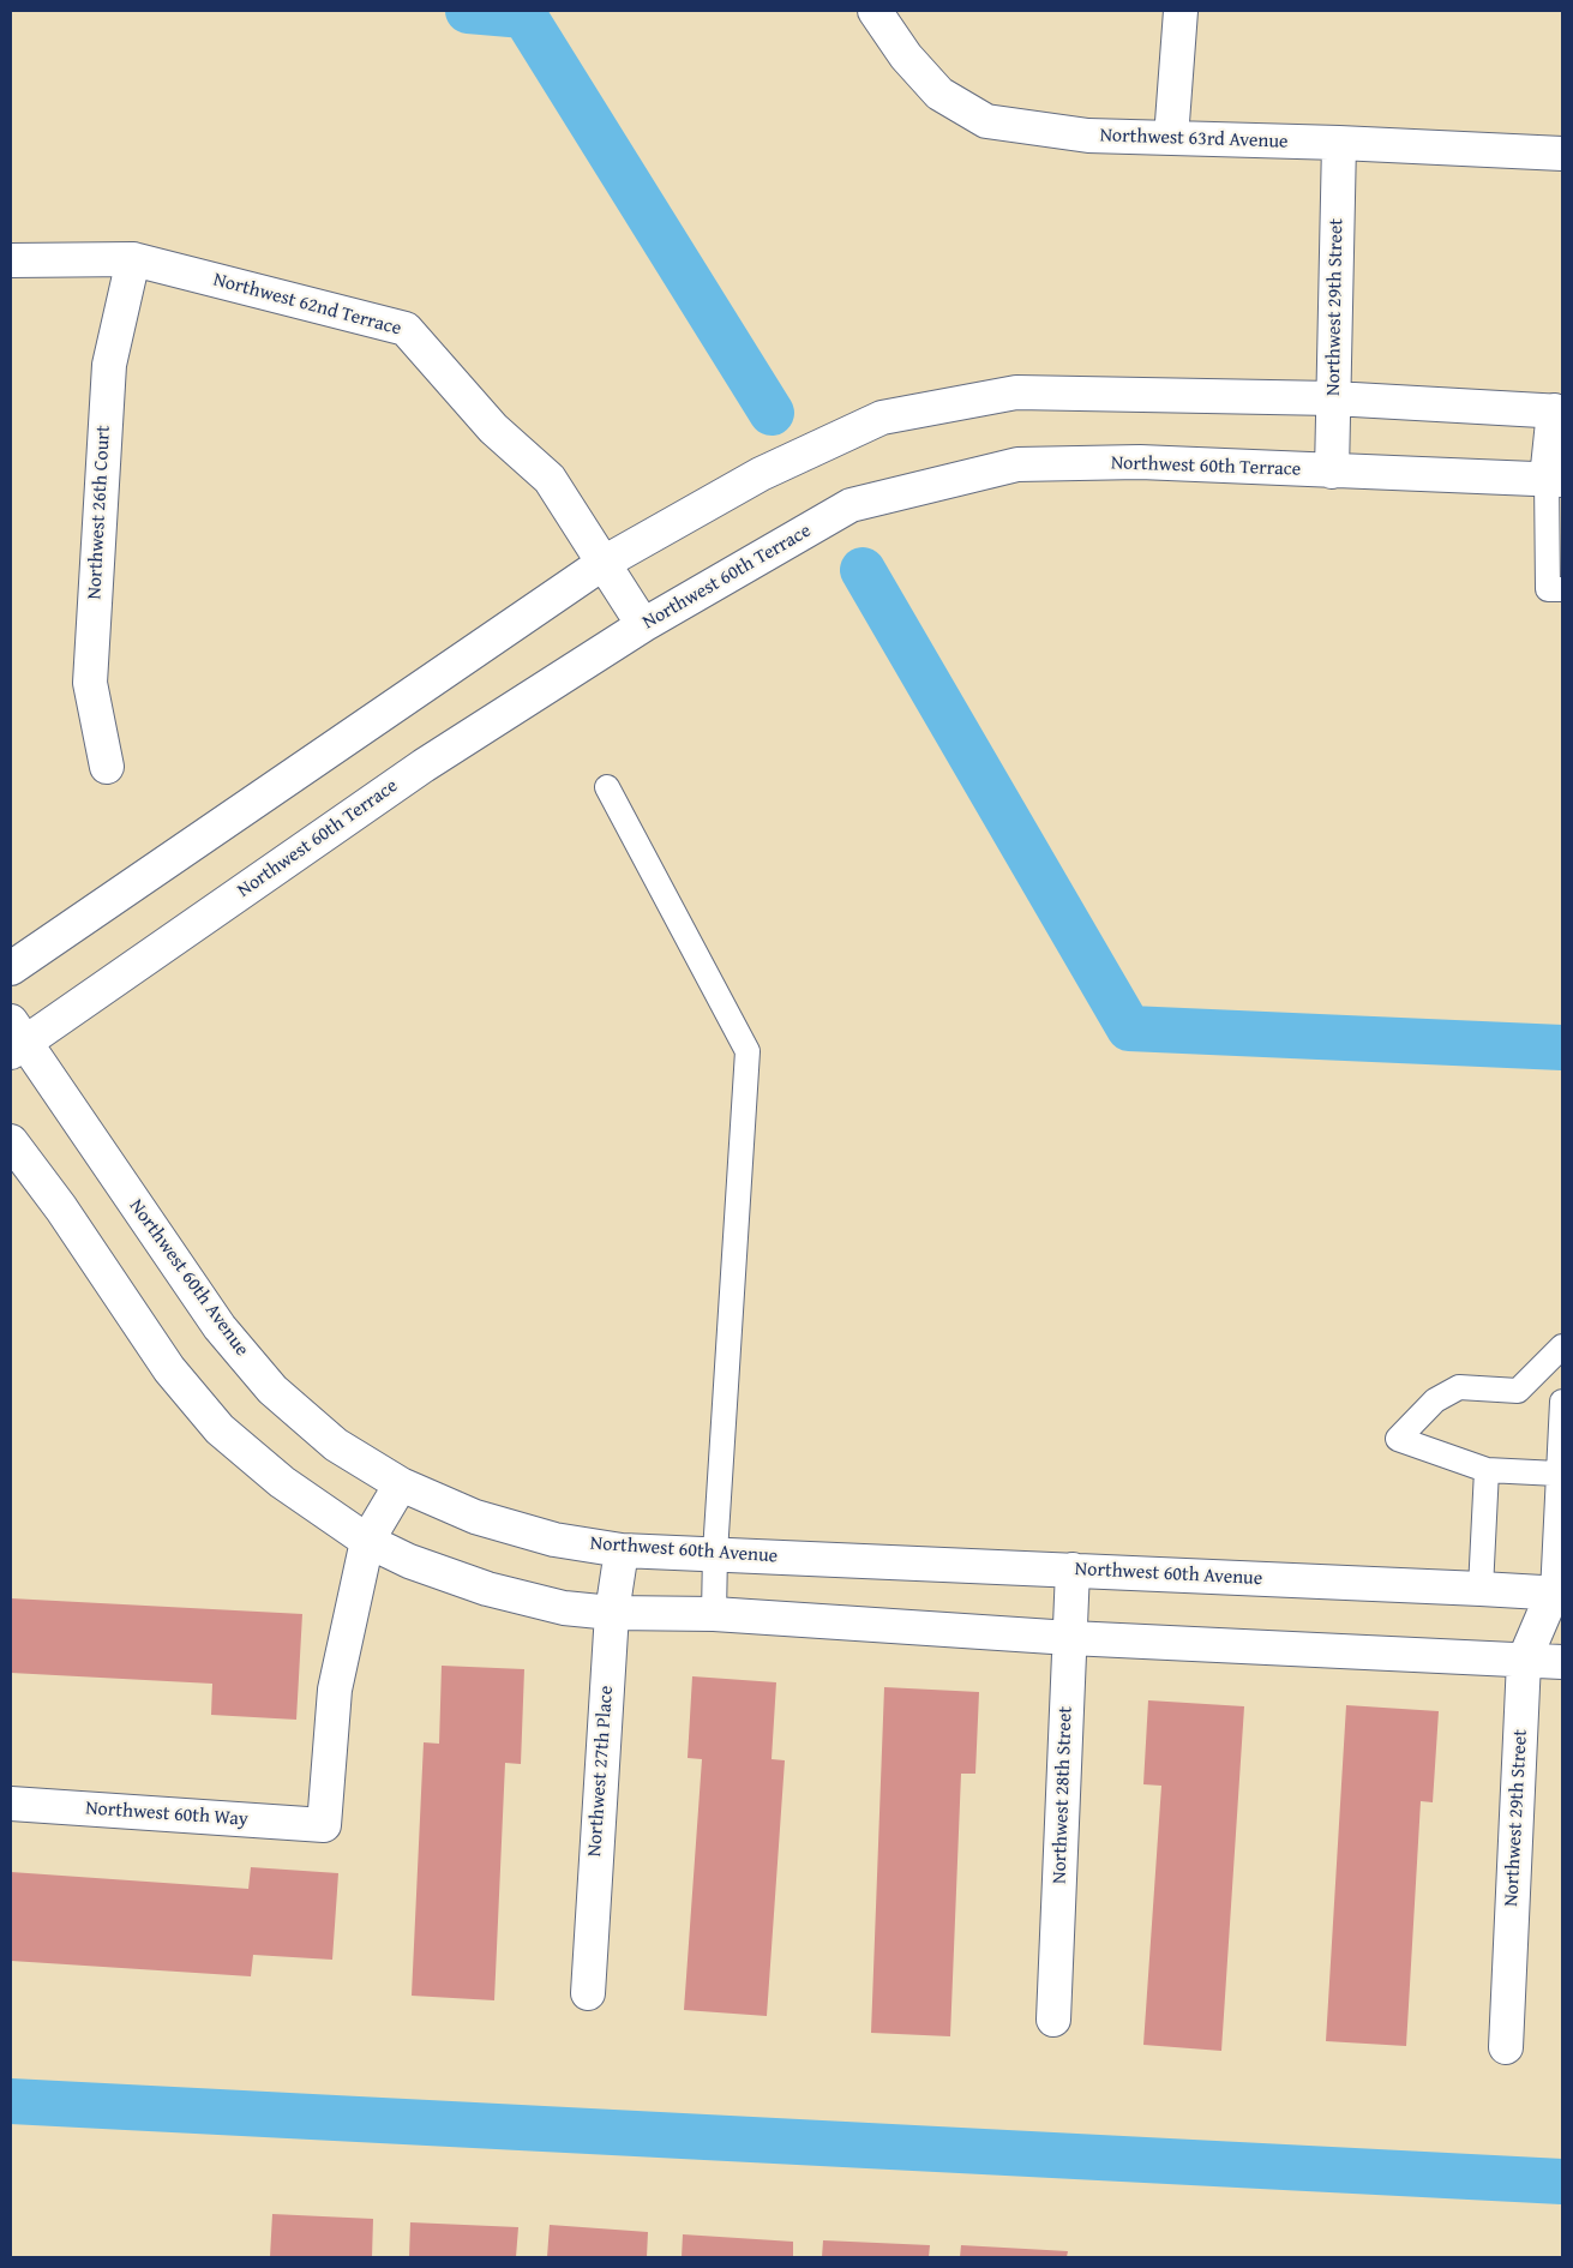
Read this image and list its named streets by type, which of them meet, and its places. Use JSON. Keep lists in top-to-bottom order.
{
  "streets": {
    "street": [
      "Northwest 63rd Avenue",
      "Northwest 62nd Terrace",
      "Northwest 29th Street",
      "Northwest 60th Terrace",
      "Northwest 26th Court",
      "Northwest 60th Avenue",
      "Northwest 27th Place",
      "Northwest 28th Street",
      "Northwest 60th Way"
    ]
  },
  "crossings": [
    ["Northwest 63rd Avenue", "Northwest 29th Street"],
    ["Northwest 62nd Terrace", "Northwest 60th Terrace"],
    ["Northwest 62nd Terrace", "Northwest 26th Court"],
    ["Northwest 29th Street", "Northwest 60th Terrace"],
    ["Northwest 29th Street", "Northwest 60th Avenue"],
    ["Northwest 60th Terrace", "Northwest 60th Avenue"],
    ["Northwest 60th Avenue", "Northwest 27th Place"],
    ["Northwest 60th Avenue", "Northwest 28th Street"]
  ]
}
